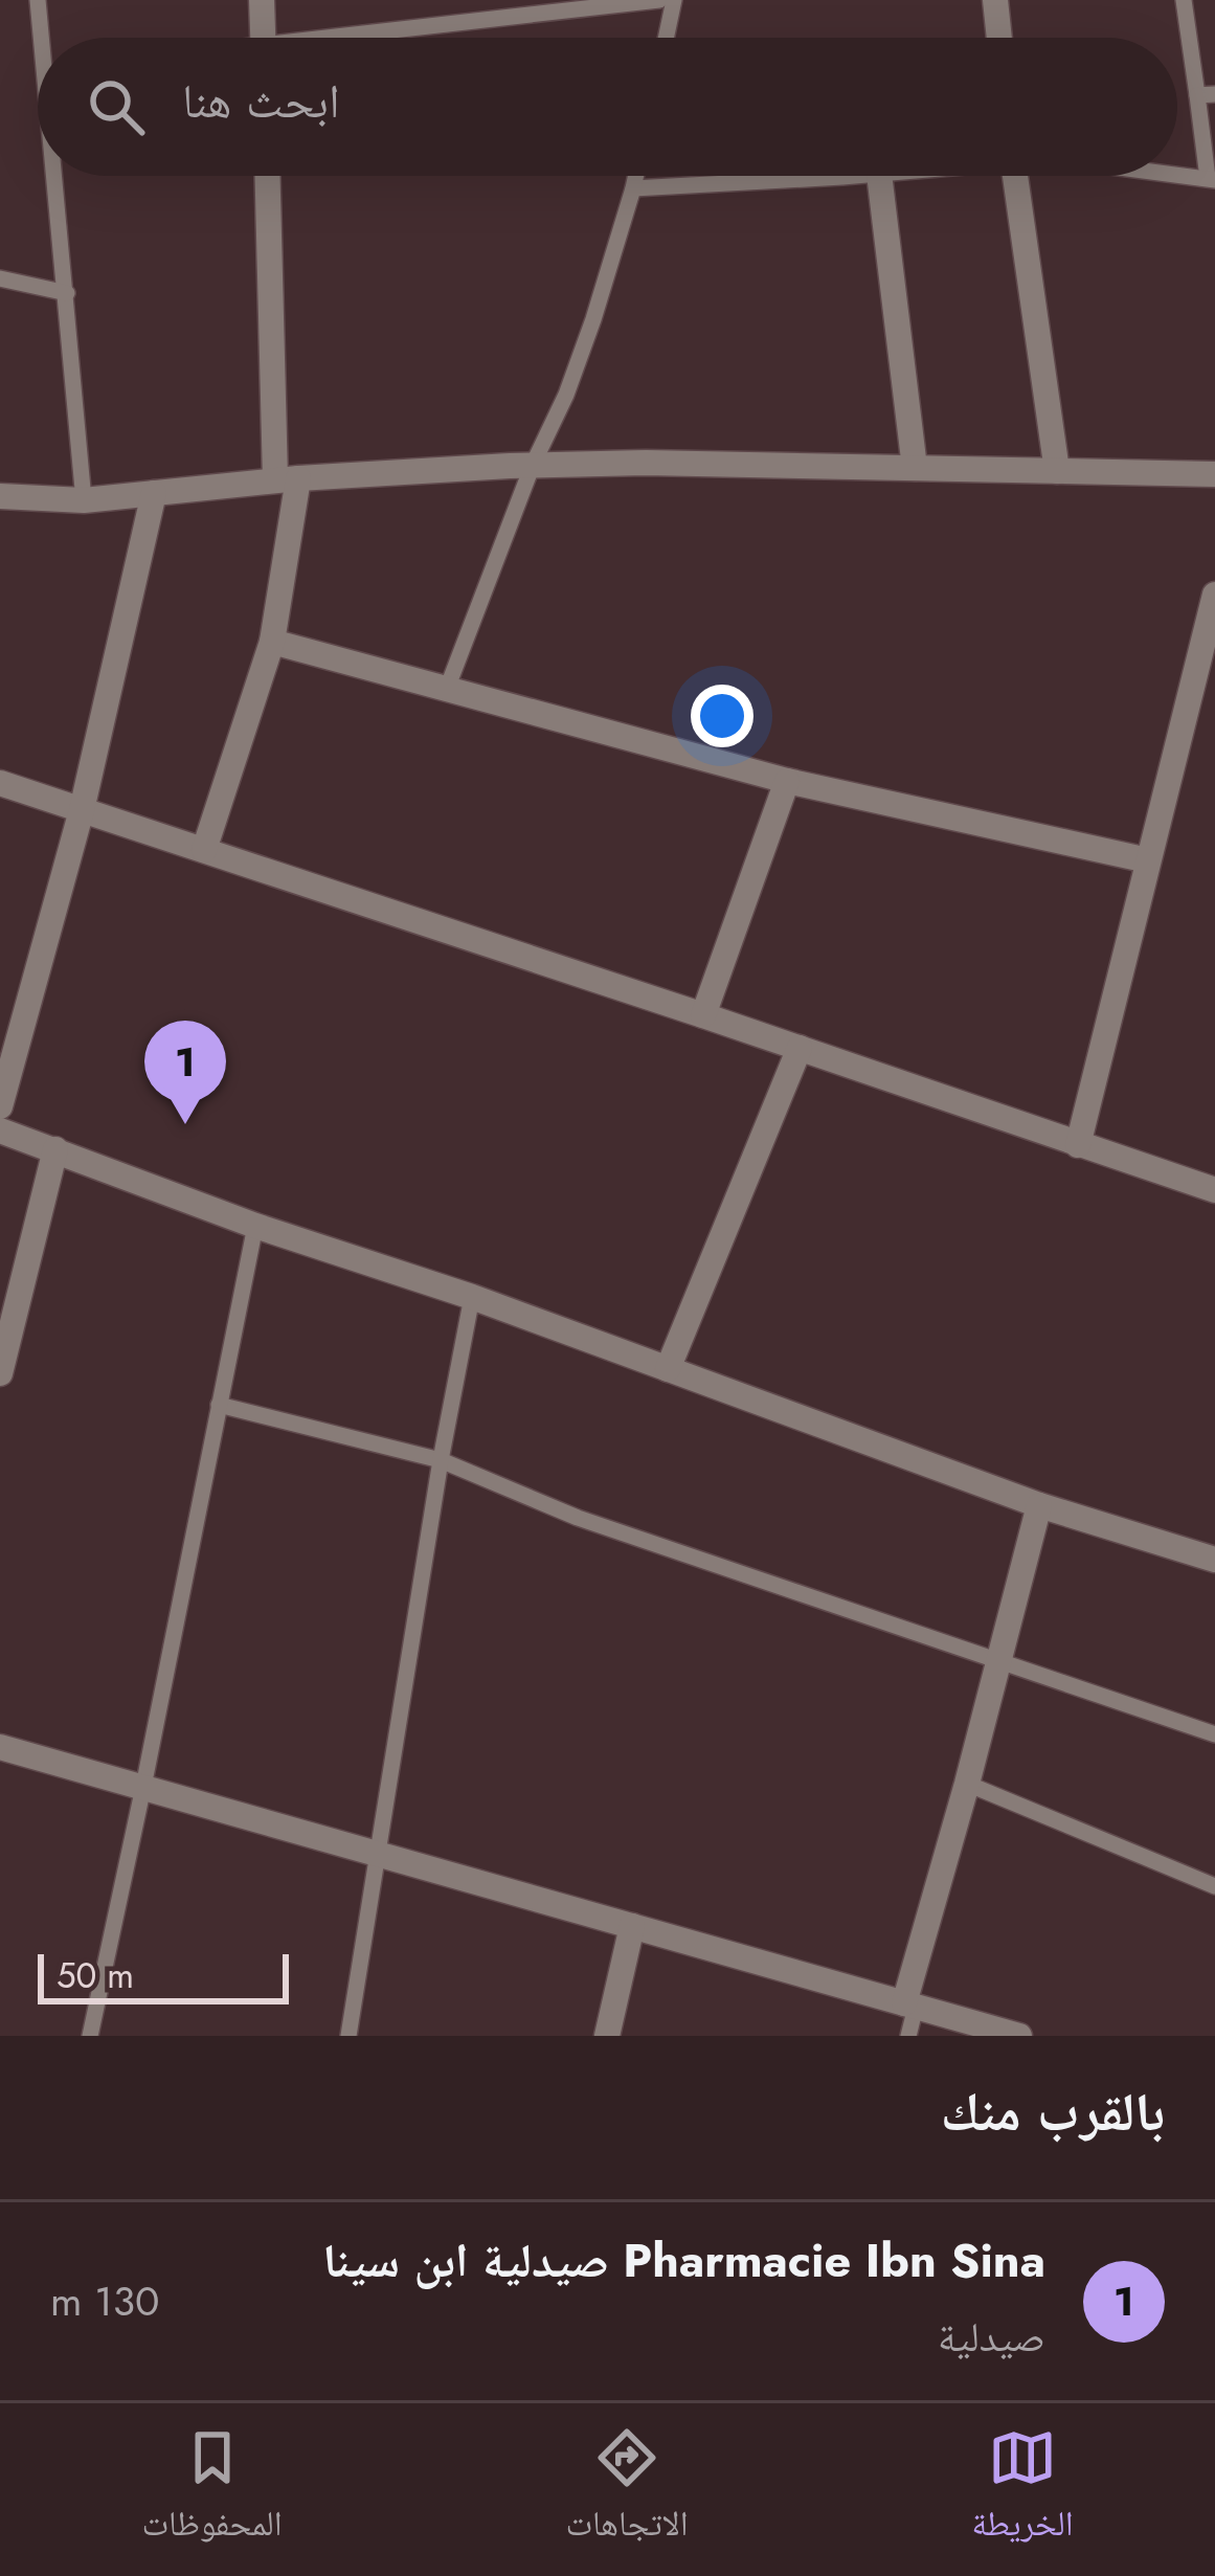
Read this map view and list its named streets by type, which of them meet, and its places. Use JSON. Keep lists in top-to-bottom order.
{
  "scale_bar": "50 m",
  "page": {
    "search": "ابحث هنا",
    "pins": "1",
    "scale": "50 m",
    "heading": "بالقرب منك",
    "list": [
      {
        "mark": "1",
        "name": "Pharmacie Ibn Sina صيدلية ابن سينا",
        "note": "صيدلية",
        "value": "130 m"
      }
    ],
    "nav": ["الخريطة", "الاتجاهات", "المحفوظات"]
  }
}
